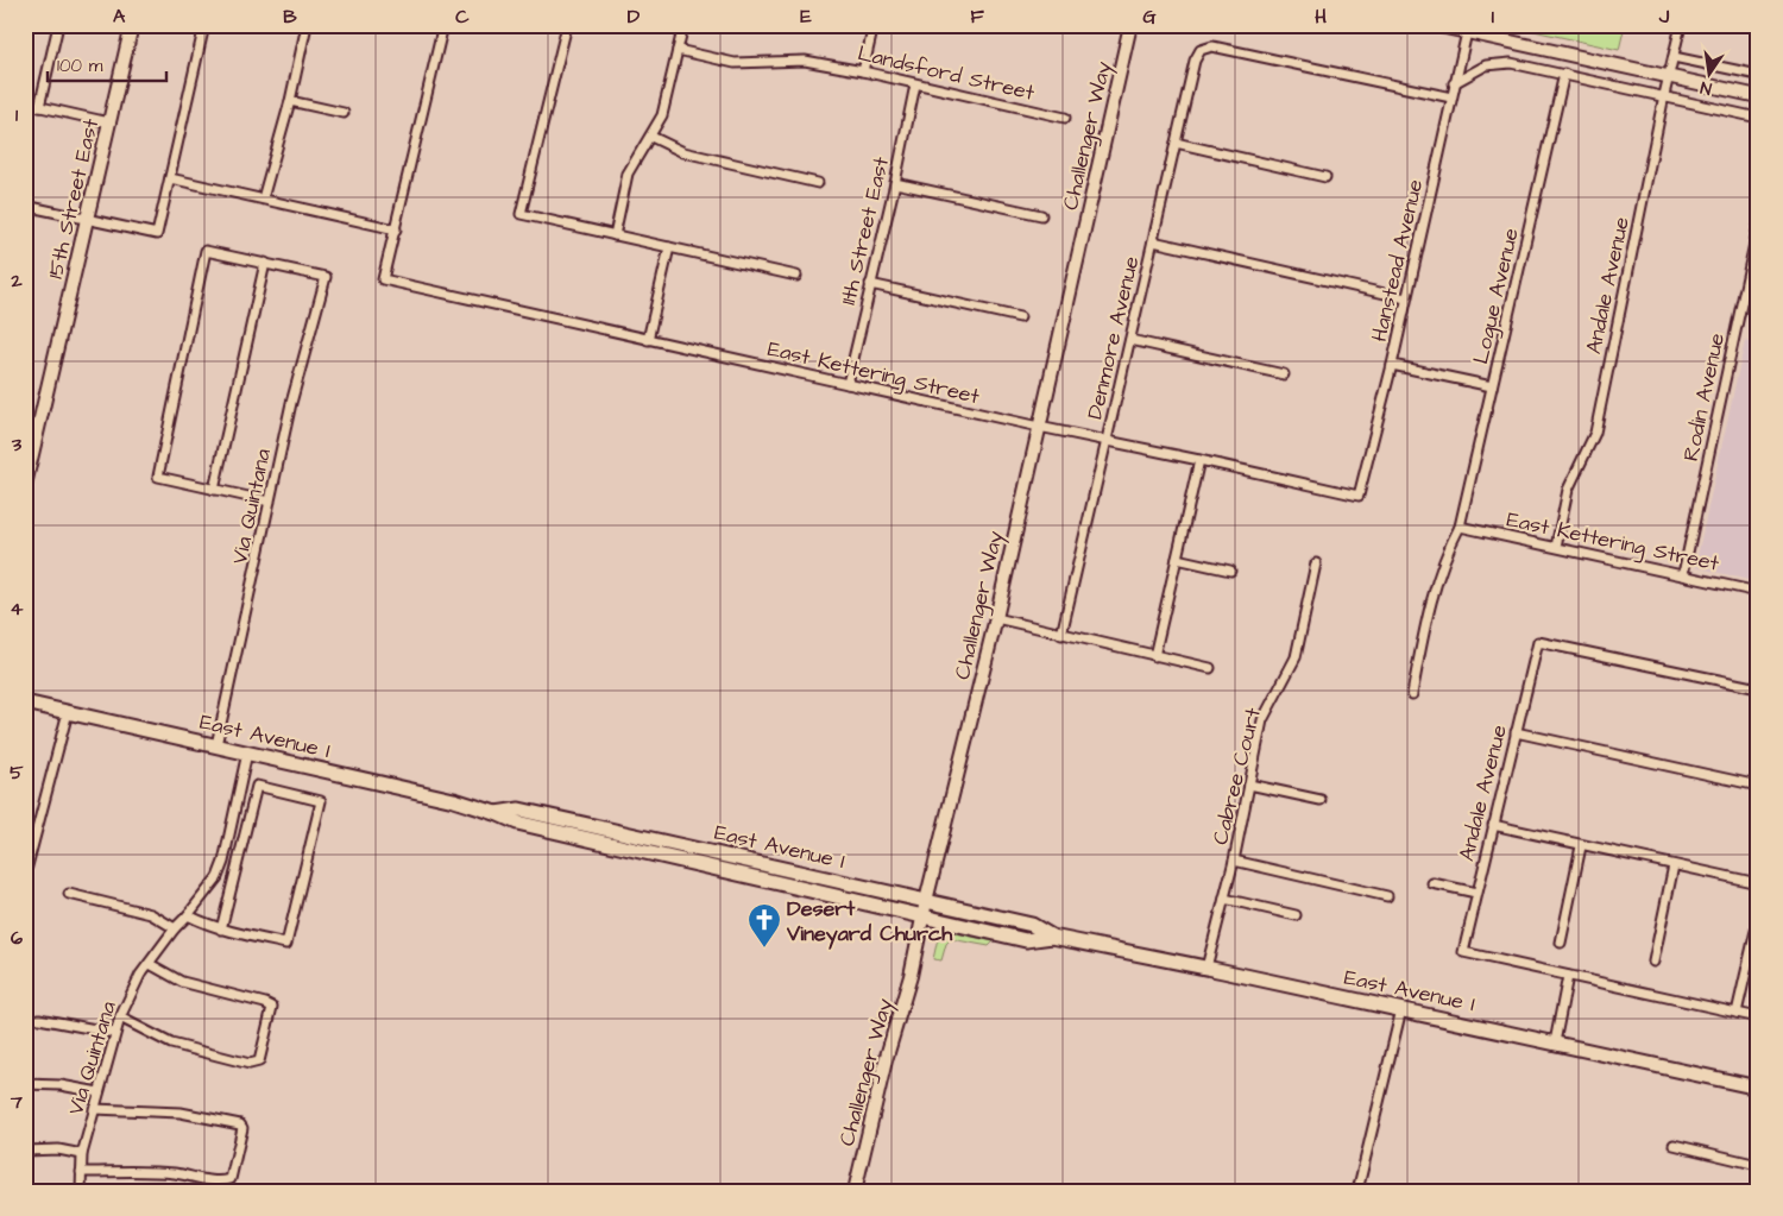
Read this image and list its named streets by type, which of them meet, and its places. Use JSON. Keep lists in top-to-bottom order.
{
  "streets": {
    "main road": ["Challenger Way", "15th Street East", "East Avenue I"],
    "street": [
      "Landsford Street",
      "11th Street East",
      "Hanstead Avenue",
      "Andale Avenue",
      "Logue Avenue",
      "Denmore Avenue",
      "East Kettering Street",
      "Rodin Avenue",
      "Via Quintana",
      "Cabree Court"
    ]
  },
  "crossings": [
    ["Landsford Street", "11th Street East"],
    ["Challenger Way", "East Kettering Street"],
    ["Challenger Way", "East Avenue I"],
    ["11th Street East", "East Kettering Street"],
    ["Hanstead Avenue", "Denmore Avenue"],
    ["Hanstead Avenue", "East Kettering Street"],
    ["Andale Avenue", "East Kettering Street"],
    ["Logue Avenue", "East Kettering Street"],
    ["Denmore Avenue", "East Kettering Street"],
    ["East Kettering Street", "Rodin Avenue"],
    ["Via Quintana", "East Avenue I"],
    ["East Avenue I", "Cabree Court"]
  ],
  "places": {
    "church": ["Desert Vineyard Church"]
  },
  "scale_bar": "100 m",
  "north": "bottom",
  "grid": {
    "columns": [
      "A",
      "B",
      "C",
      "D",
      "E",
      "F",
      "G",
      "H",
      "I",
      "J"
    ],
    "rows": [
      "1",
      "2",
      "3",
      "4",
      "5",
      "6",
      "7"
    ]
  }
}
